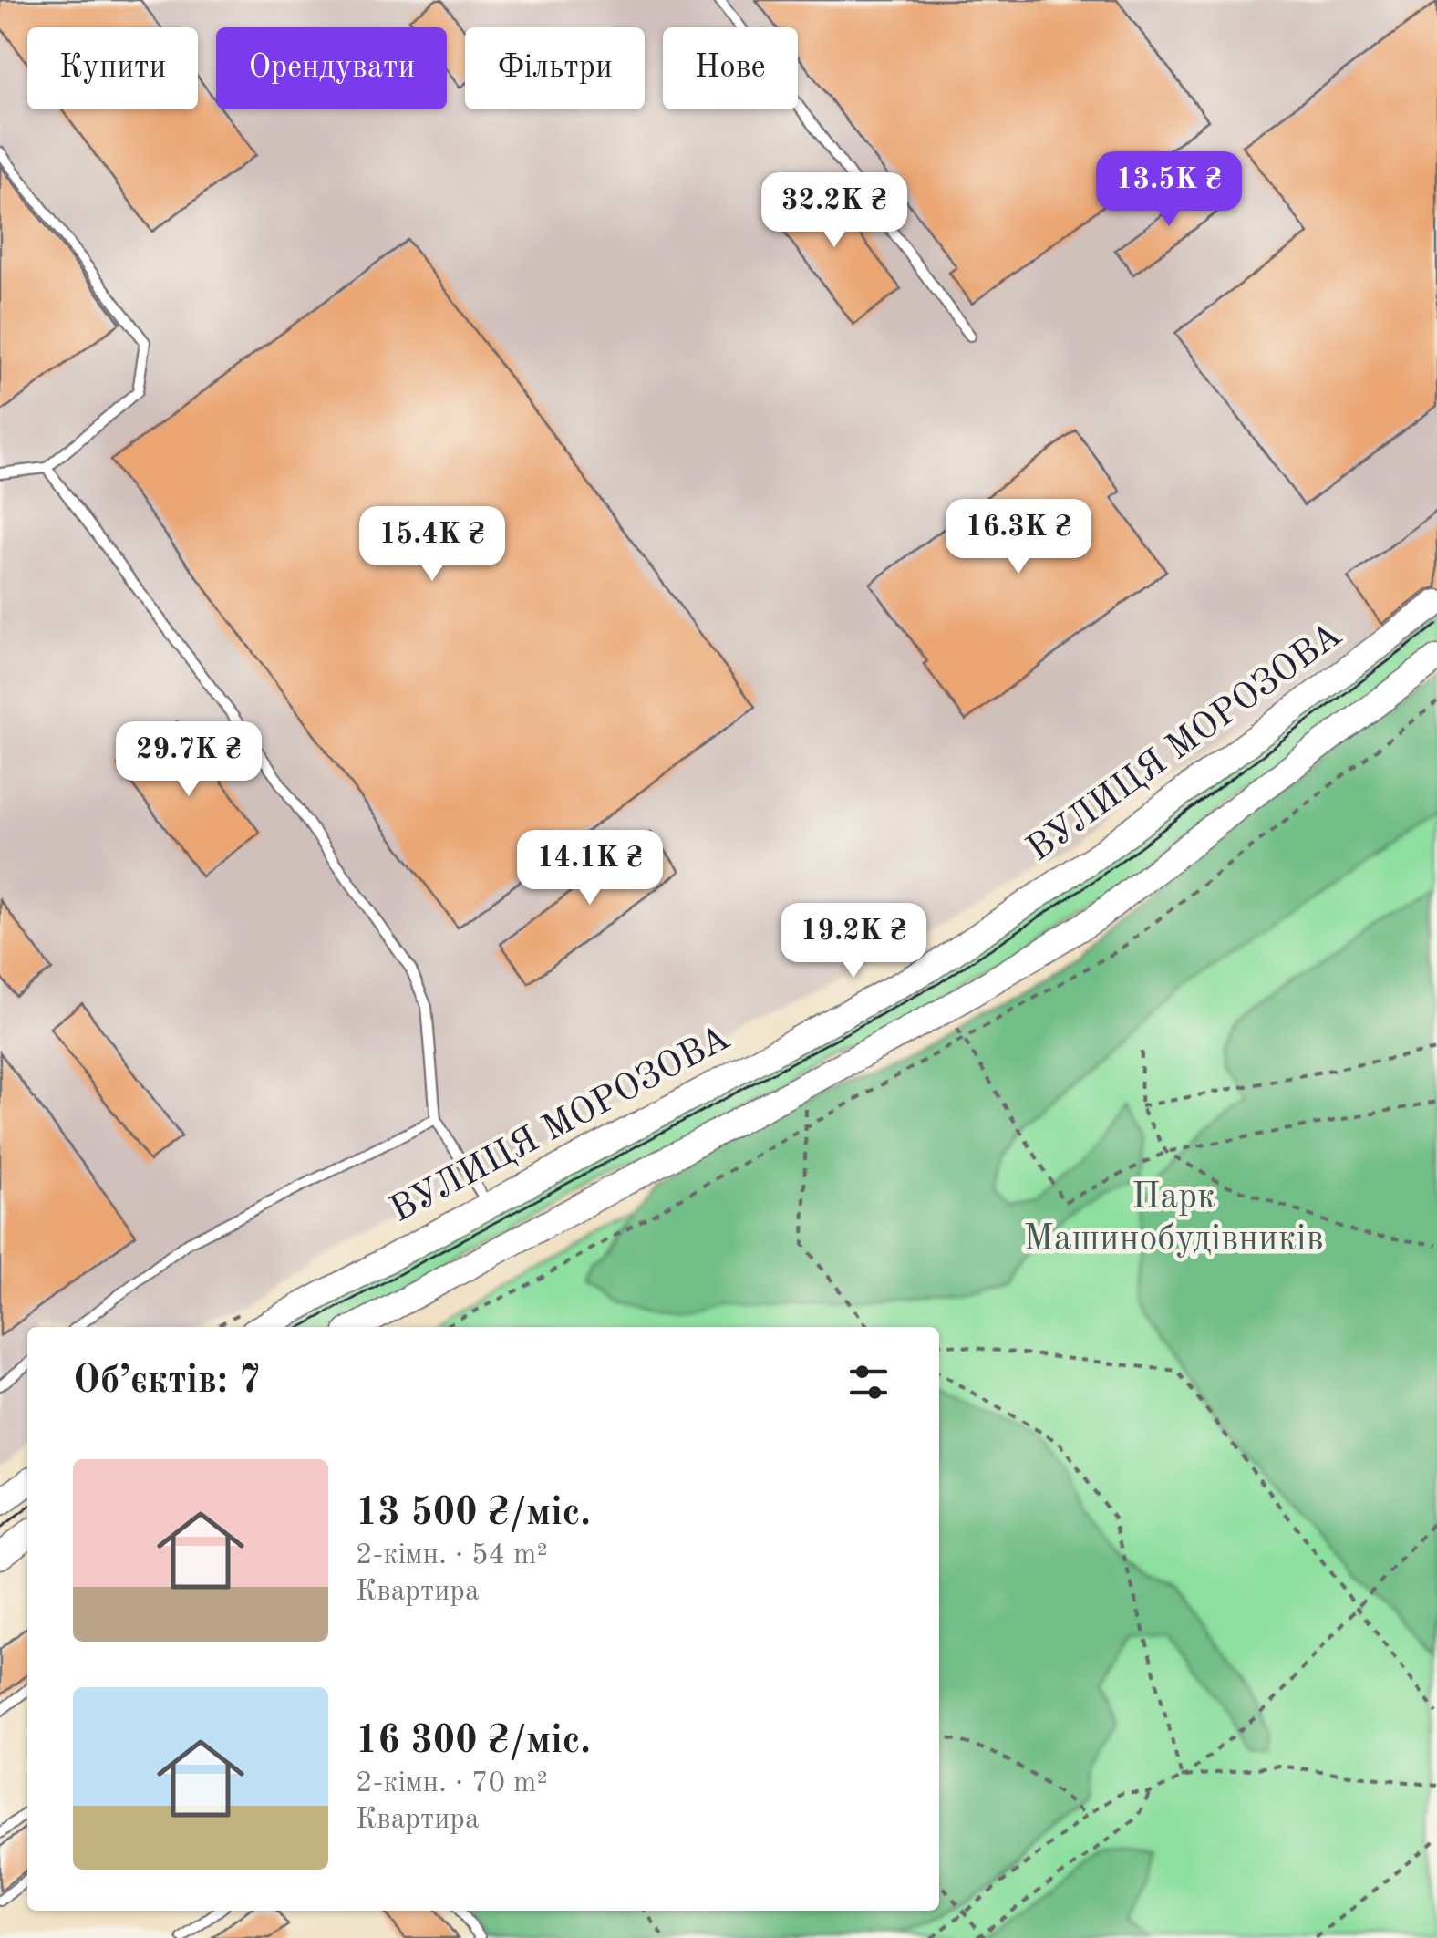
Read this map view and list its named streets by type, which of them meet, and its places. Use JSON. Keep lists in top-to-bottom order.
{
  "streets": {
    "main road": ["ВУЛИЦЯ МОРОЗОВА"]
  },
  "parks": ["Парк Машинобудівників"],
  "page": {
    "chip": [
      "Купити",
      "Орендувати",
      "Фільтри",
      "Нове"
    ],
    "price": [
      "13.5K ₴",
      "32.2K ₴",
      "16.3K ₴",
      "15.4K ₴",
      "29.7K ₴",
      "14.1K ₴",
      "19.2K ₴"
    ],
    "heading": "Об’єктів: 7",
    "list": [
      {
        "name": "13 500 ₴/міс.",
        "note": "2-кімн. · 54 m² · Квартира"
      },
      {
        "name": "16 300 ₴/міс.",
        "note": "2-кімн. · 70 m² · Квартира"
      }
    ]
  }
}
